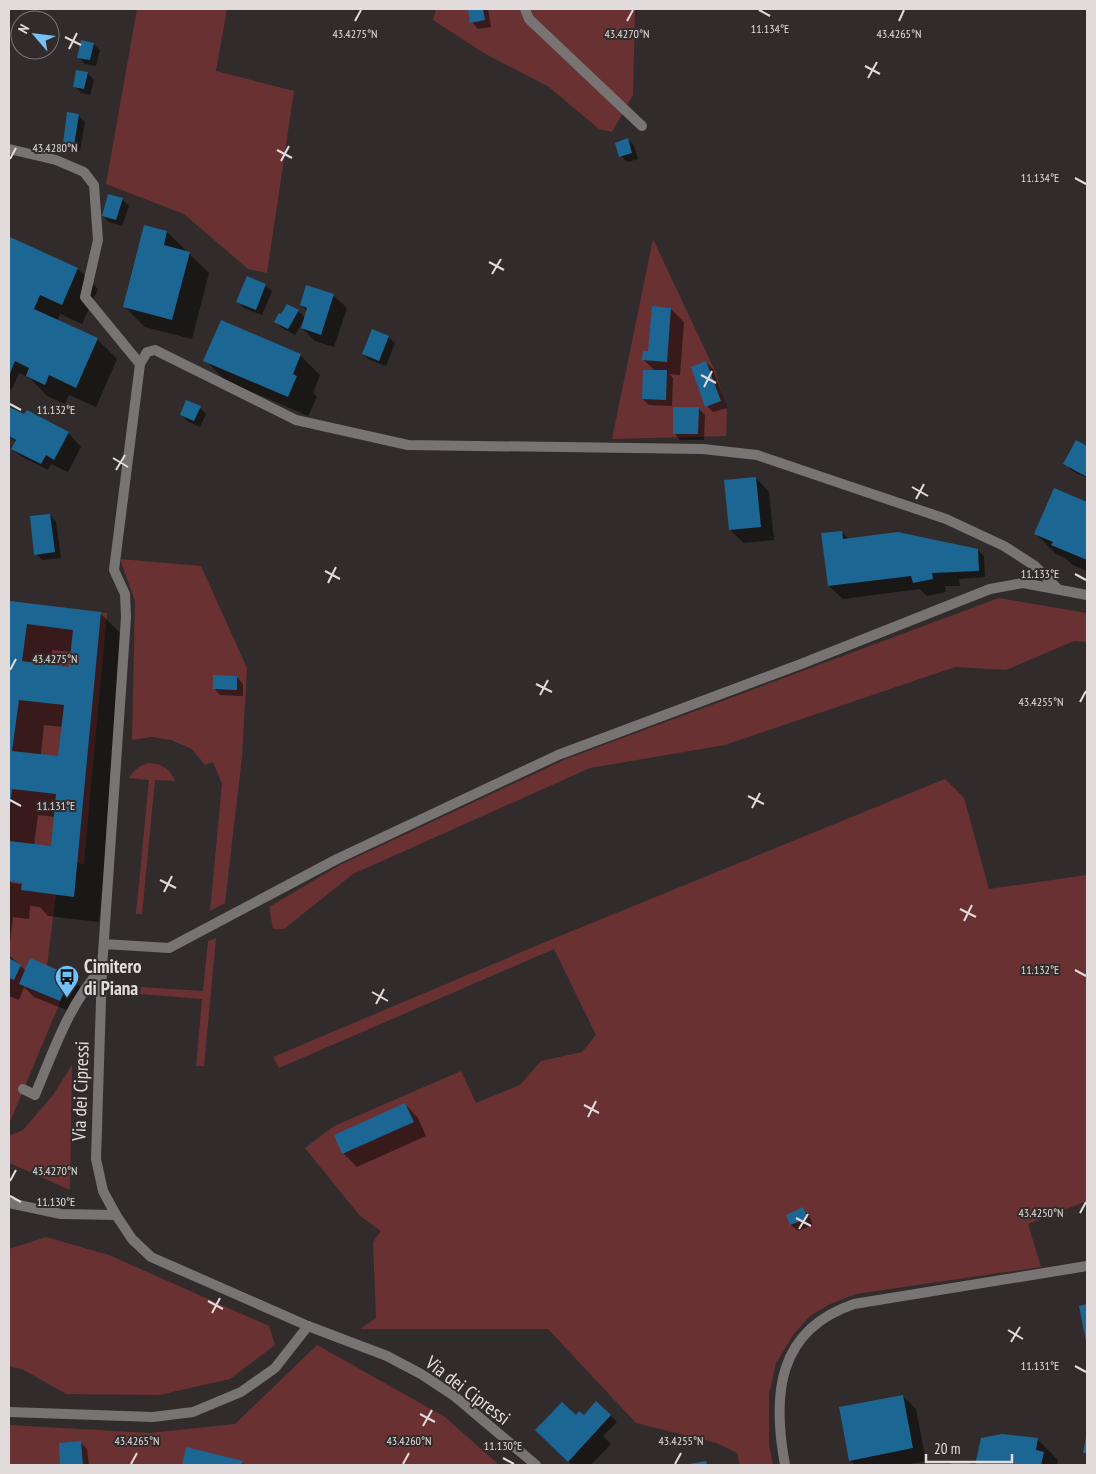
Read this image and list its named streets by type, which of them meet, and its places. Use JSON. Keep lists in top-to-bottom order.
{
  "streets": {
    "street": ["Via dei Cipressi"]
  },
  "places": {
    "bus stop": ["Cimitero di Piana"]
  },
  "scale_bar": "20 m",
  "north": "top left",
  "coordinates": [
    "11.134°E",
    "43.4275°N",
    "43.4270°N",
    "43.4265°N",
    "43.4280°N",
    "11.132°E",
    "11.133°E",
    "43.4255°N",
    "11.131°E",
    "11.130°E",
    "43.4250°N",
    "43.4260°N"
  ]
}
